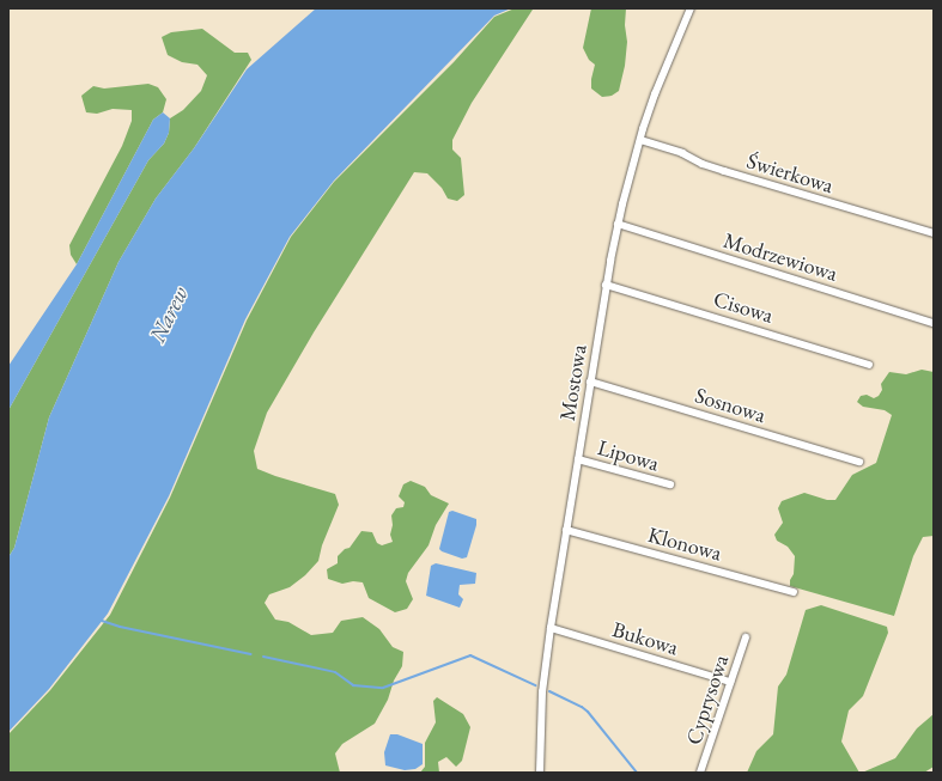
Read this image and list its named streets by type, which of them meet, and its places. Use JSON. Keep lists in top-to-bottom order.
{
  "streets": {
    "street": [
      "Świerkowa",
      "Modrzewiowa",
      "Cisowa",
      "Mostowa",
      "Sosnowa",
      "Lipowa",
      "Klonowa",
      "Bukowa",
      "Cyprysowa"
    ]
  },
  "crossings": [
    ["Świerkowa", "Mostowa"],
    ["Modrzewiowa", "Mostowa"],
    ["Cisowa", "Mostowa"],
    ["Mostowa", "Sosnowa"],
    ["Mostowa", "Lipowa"],
    ["Mostowa", "Klonowa"],
    ["Mostowa", "Bukowa"],
    ["Bukowa", "Cyprysowa"]
  ],
  "water": ["Narew"]
}
